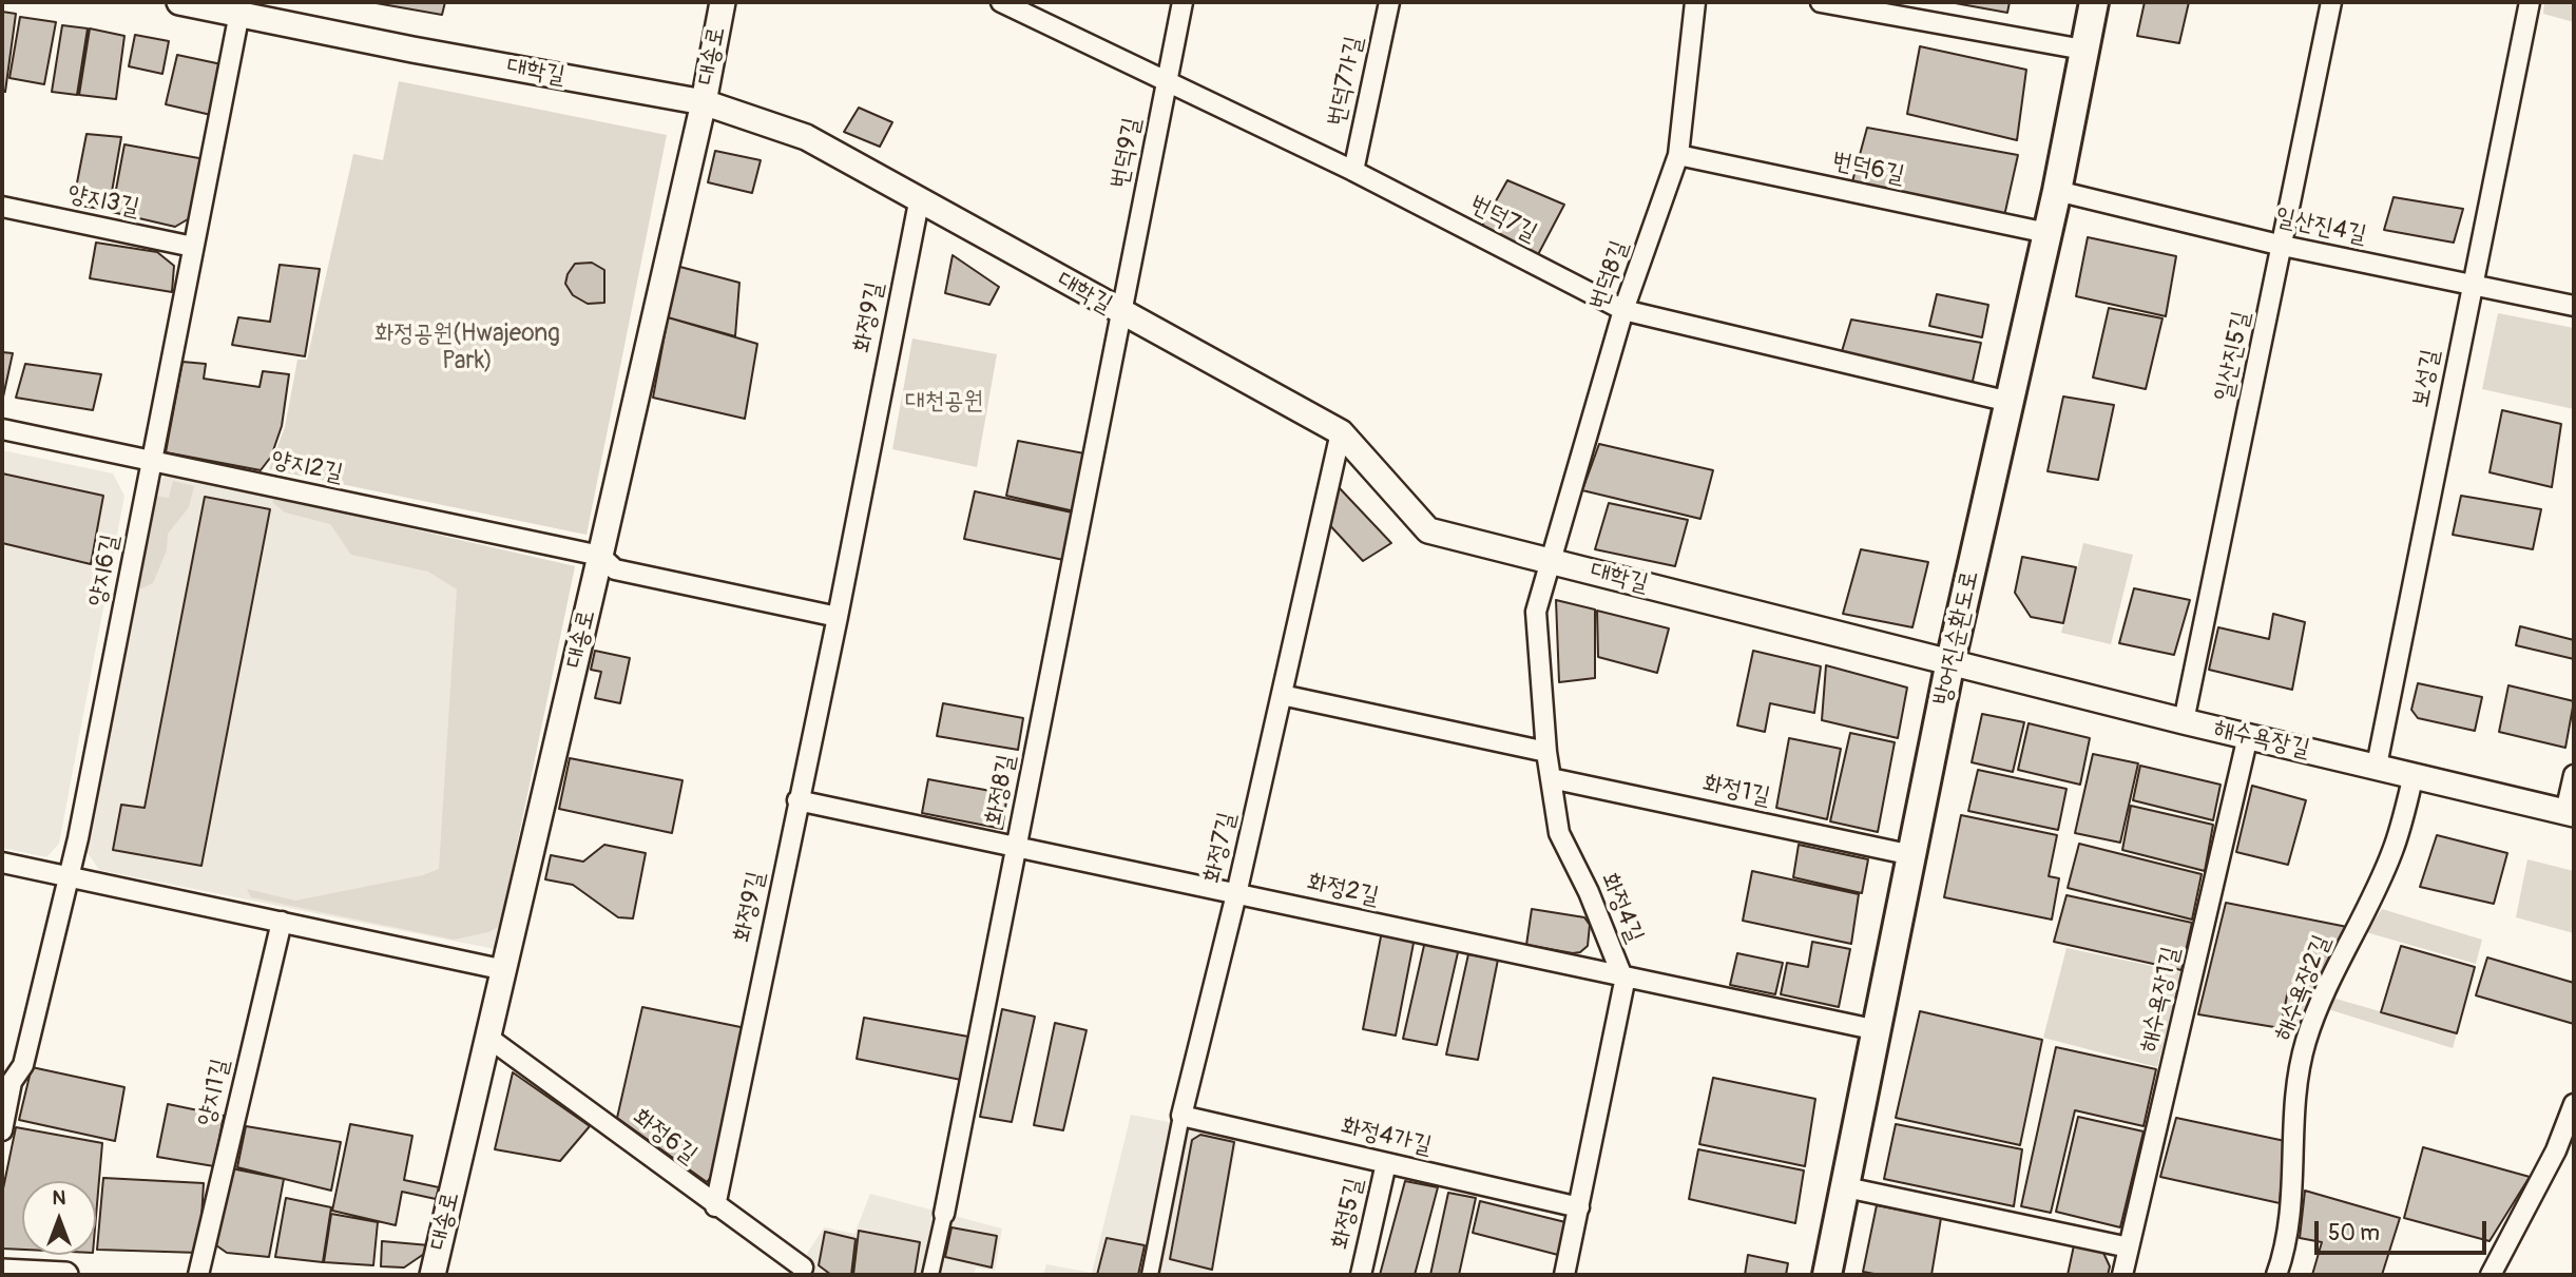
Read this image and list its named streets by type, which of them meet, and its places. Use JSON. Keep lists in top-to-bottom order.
{
  "streets": {
    "main road": ["방어진순환도로"],
    "street": [
      "대송로",
      "대학길",
      "번덕7가길",
      "번덕9길",
      "번덕6길",
      "양지3길",
      "번덕7길",
      "일산진4길",
      "번덕8길",
      "화정9길",
      "일산진5길",
      "보성길",
      "양지2길",
      "양지6길",
      "해수욕장길",
      "화정8길",
      "화정1길",
      "화정7길",
      "화정2길",
      "화정4길",
      "해수욕장2길",
      "해수욕장1길",
      "양지1길",
      "화정6길",
      "화정4가길",
      "화정5길"
    ]
  },
  "crossings": [
    ["대송로", "대학길"],
    ["대송로", "양지2길"],
    ["대송로", "화정6길"],
    ["대학길", "번덕9길"],
    ["대학길", "번덕8길"],
    ["대학길", "화정9길"],
    ["대학길", "양지6길"],
    ["대학길", "방어진순환도로"],
    ["대학길", "해수욕장길"],
    ["대학길", "화정8길"],
    ["대학길", "화정7길"],
    ["대학길", "화정4길"],
    ["번덕7가길", "번덕7길"],
    ["번덕9길", "번덕7길"],
    ["번덕9길", "화정8길"],
    ["번덕6길", "번덕8길"],
    ["번덕6길", "방어진순환도로"],
    ["양지3길", "양지6길"],
    ["번덕7길", "번덕8길"],
    ["번덕7길", "방어진순환도로"],
    ["일산진4길", "일산진5길"],
    ["일산진4길", "보성길"],
    ["일산진4길", "방어진순환도로"],
    ["번덕8길", "화정4길"],
    ["화정9길", "화정2길"],
    ["화정9길", "화정6길"],
    ["일산진5길", "해수욕장길"],
    ["보성길", "해수욕장길"],
    ["양지2길", "양지6길"],
    ["방어진순환도로", "해수욕장길"],
    ["방어진순환도로", "화정1길"],
    ["방어진순환도로", "화정2길"],
    ["해수욕장길", "해수욕장2길"],
    ["해수욕장길", "해수욕장1길"],
    ["화정8길", "화정2길"],
    ["화정1길", "화정4길"],
    ["화정7길", "화정2길"],
    ["화정7길", "화정4가길"],
    ["화정2길", "화정4길"],
    ["화정4길", "화정4가길"],
    ["화정4가길", "화정5길"]
  ],
  "parks": ["화정공원(Hwajeong Park)", "대천공원"],
  "scale_bar": "50 m",
  "north": "top"
}
